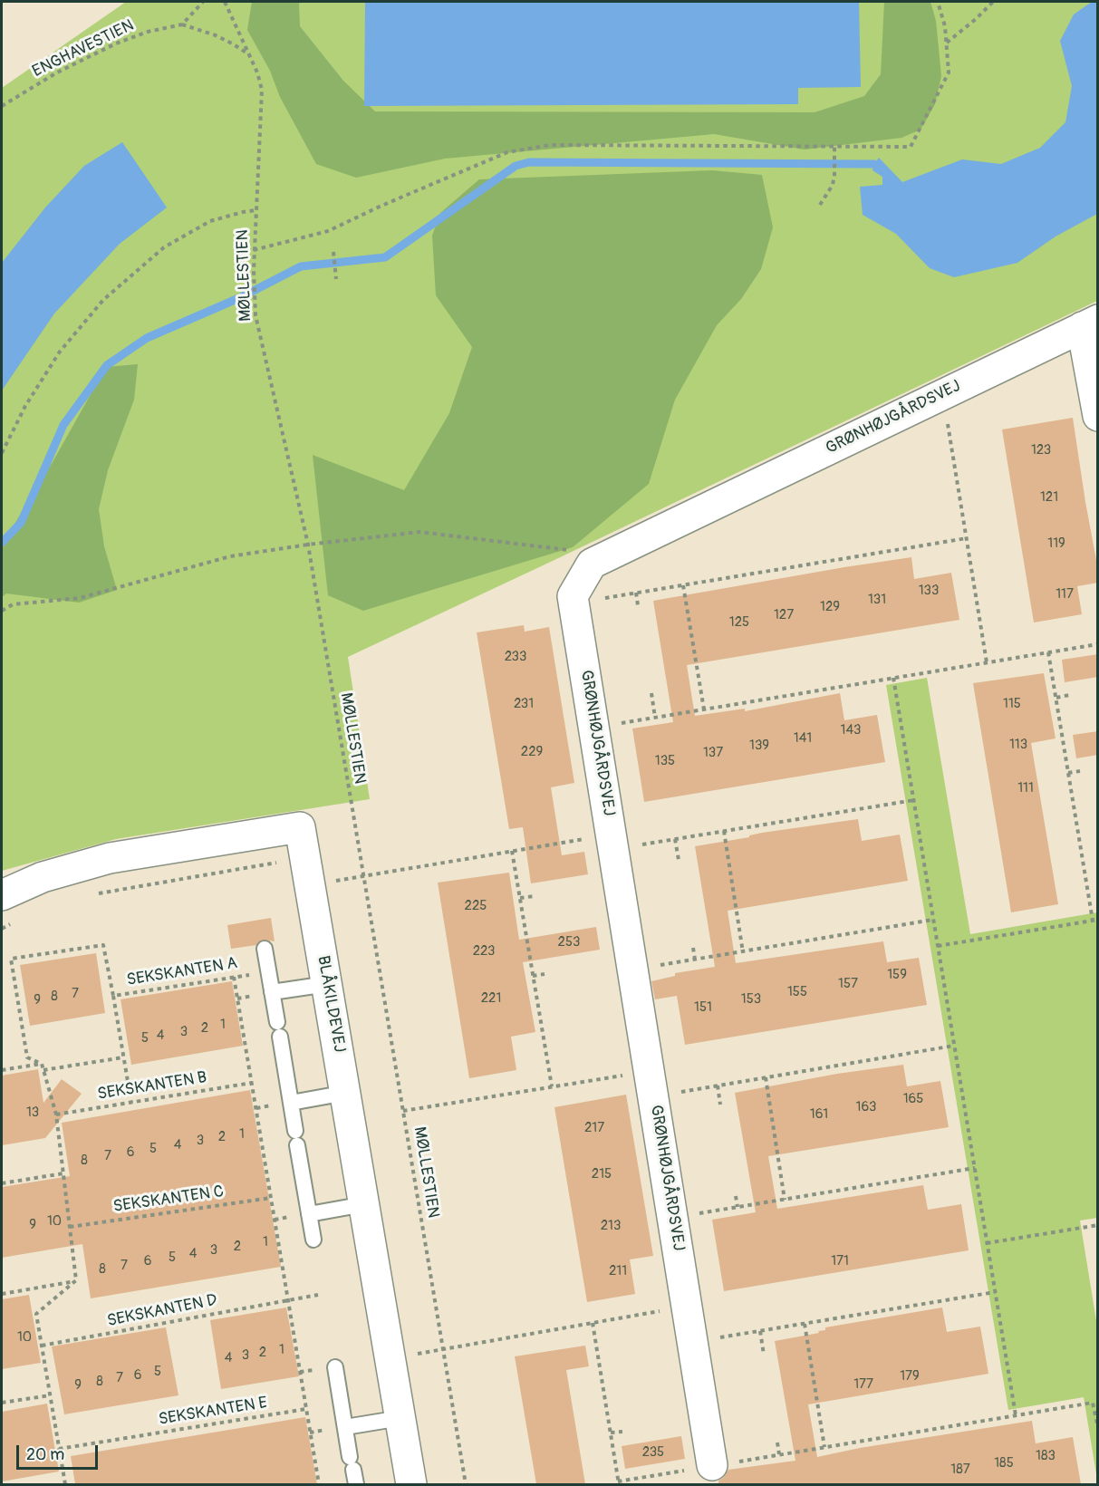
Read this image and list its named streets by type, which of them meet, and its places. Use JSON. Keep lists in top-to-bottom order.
{
  "streets": {
    "street": ["GRØNHØJGÅRDSVEJ", "BLÅKILDEVEJ"],
    "path": [
      "ENGHAVESTIEN",
      "MØLLESTIEN",
      "SEKSKANTEN A",
      "SEKSKANTEN B",
      "SEKSKANTEN C",
      "SEKSKANTEN D",
      "SEKSKANTEN E"
    ]
  },
  "house_numbers": [
    "123",
    "121",
    "119",
    "133",
    "117",
    "131",
    "129",
    "127",
    "125",
    "233",
    "231",
    "115",
    "143",
    "141",
    "113",
    "139",
    "229",
    "137",
    "135",
    "111",
    "225",
    "253",
    "223",
    "159",
    "157",
    "155",
    "7",
    "8",
    "221",
    "153",
    "9",
    "151",
    "1",
    "2",
    "3",
    "4",
    "5",
    "165",
    "163",
    "13",
    "161",
    "217",
    "1",
    "2",
    "3",
    "4",
    "5",
    "6",
    "7",
    "8",
    "215",
    "10",
    "9",
    "213",
    "1",
    "2",
    "3",
    "4",
    "5",
    "6",
    "171",
    "7",
    "8",
    "211",
    "10",
    "1",
    "2",
    "3",
    "4",
    "5",
    "6",
    "179",
    "7",
    "8",
    "177",
    "9",
    "235",
    "183",
    "185",
    "187"
  ],
  "scale_bar": "20 m"
}
